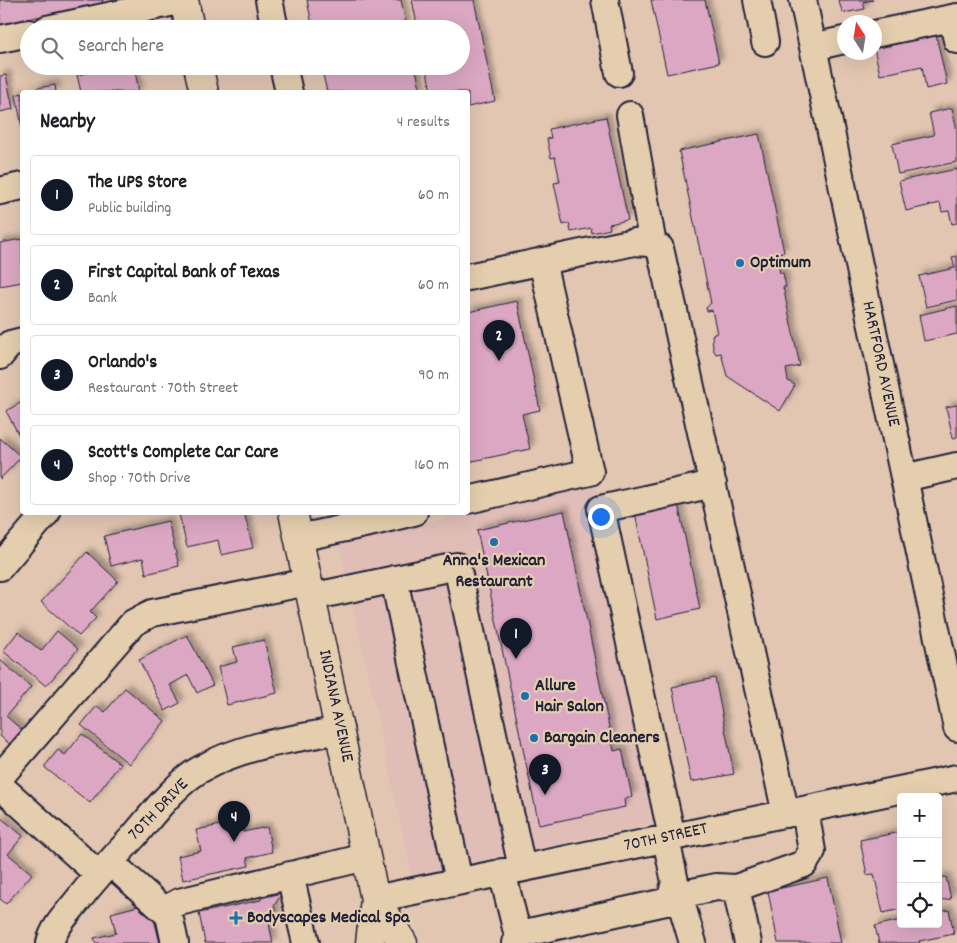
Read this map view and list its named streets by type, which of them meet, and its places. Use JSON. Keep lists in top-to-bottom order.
{
  "streets": {
    "main road": ["INDIANA AVENUE"],
    "street": ["HARTFORD AVENUE", "70TH DRIVE", "70TH STREET"]
  },
  "crossings": [
    ["INDIANA AVENUE", "70TH DRIVE"],
    ["INDIANA AVENUE", "70TH STREET"]
  ],
  "places": {
    "other": [
      "Optimum",
      "Anna's Mexican Restaurant",
      "Allure Hair Salon",
      "Bargain Cleaners"
    ],
    "health": ["Bodyscapes Medical Spa"]
  },
  "north": "top",
  "page": {
    "search": "Search here",
    "heading": ["Nearby", "4 results"],
    "list": [
      {
        "mark": "1",
        "name": "The UPS Store",
        "note": "Public building",
        "value": "60 m"
      },
      {
        "mark": "2",
        "name": "First Capital Bank of Texas",
        "note": "Bank",
        "value": "60 m"
      },
      {
        "mark": "3",
        "name": "Orlando's",
        "note": "Restaurant · 70th Street",
        "value": "90 m"
      },
      {
        "mark": "4",
        "name": "Scott's Complete Car Care",
        "note": "Shop · 70th Drive",
        "value": "160 m"
      }
    ],
    "pins": [
      "2",
      "1",
      "3",
      "4"
    ],
    "map_buttons": ["+", "−"]
  }
}
